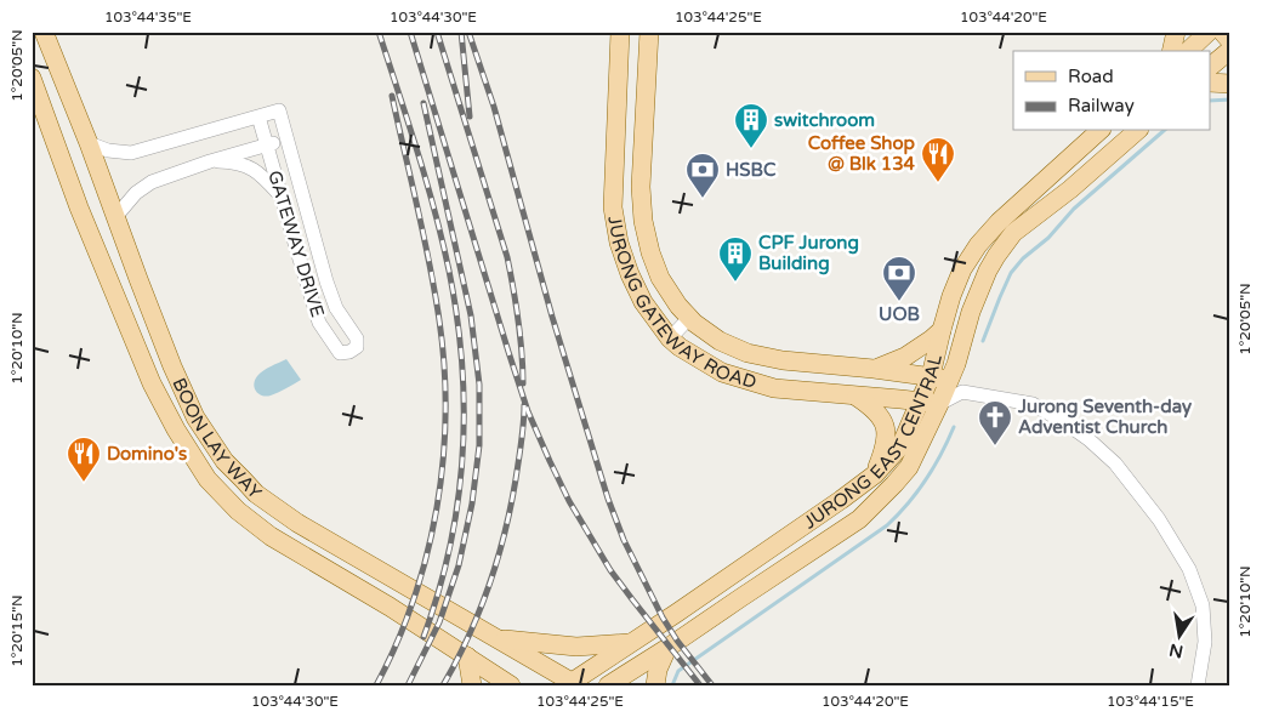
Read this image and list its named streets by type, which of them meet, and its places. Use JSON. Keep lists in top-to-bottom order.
{
  "streets": {
    "main road": ["JURONG GATEWAY ROAD", "BOON LAY WAY", "JURONG EAST CENTRAL"],
    "street": ["GATEWAY DRIVE"]
  },
  "crossings": [
    ["GATEWAY DRIVE", "BOON LAY WAY"],
    ["JURONG GATEWAY ROAD", "JURONG EAST CENTRAL"],
    ["BOON LAY WAY", "JURONG EAST CENTRAL"]
  ],
  "places": {
    "building": ["switchroom", "CPF Jurong Building"],
    "restaurant": ["Coffee Shop @ Blk 134", "Domino's"],
    "bank": ["HSBC", "UOB"],
    "church": ["Jurong Seventh-day Adventist Church"]
  },
  "legend": ["Road", "Railway"],
  "north": "bottom",
  "coordinates": [
    "103°44'35\"E",
    "103°44'30\"E",
    "103°44'25\"E",
    "103°44'20\"E",
    "1°20'05\"N",
    "1°20'10\"N",
    "1°20'15\"N",
    "103°44'15\"E"
  ]
}
